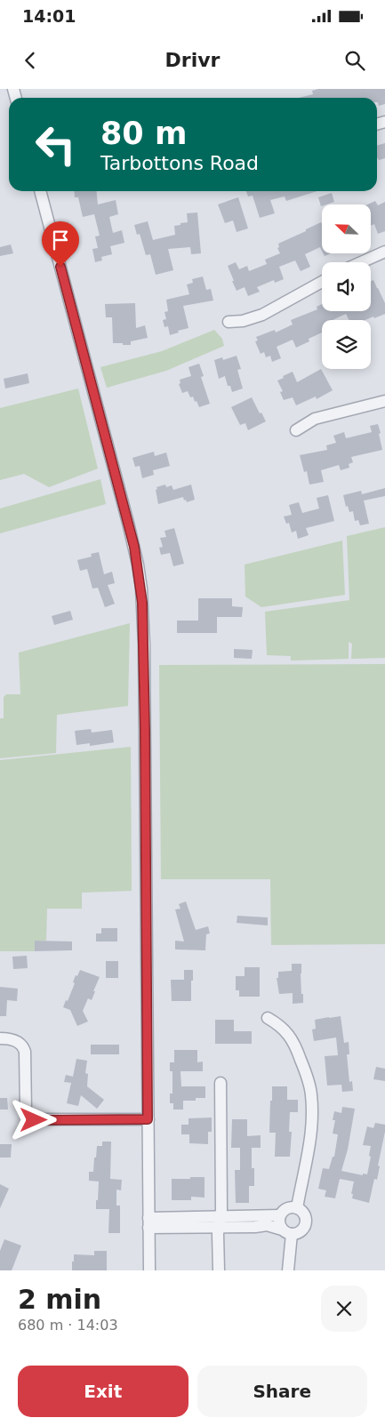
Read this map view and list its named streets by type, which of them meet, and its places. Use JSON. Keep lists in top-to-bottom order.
{
  "north": "top left",
  "page": {
    "status": "14:01",
    "header": "Drivr",
    "turn": ["80 m", "Tarbottons Road"],
    "heading": ["2 min", "680 m · 14:03"],
    "buttons": ["Exit", "Share"]
  }
}
